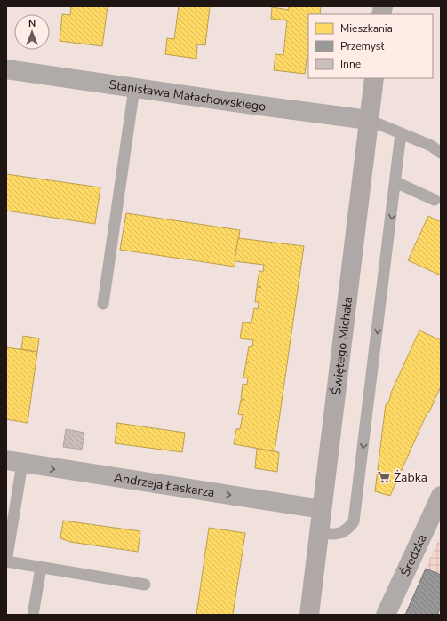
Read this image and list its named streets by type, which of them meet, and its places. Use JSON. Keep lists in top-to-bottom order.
{
  "streets": {
    "street": [
      "Stanisława Małachowskiego",
      "Świętego Michała",
      "Andrzeja Łaskarza",
      "Średzka"
    ]
  },
  "crossings": [
    ["Stanisława Małachowskiego", "Świętego Michała"],
    ["Świętego Michała", "Andrzeja Łaskarza"]
  ],
  "one_way": ["Andrzeja Łaskarza"],
  "places": {
    "supermarket": ["Żabka"]
  },
  "legend": ["Mieszkania", "Przemysł", "Inne"],
  "north": "top"
}
